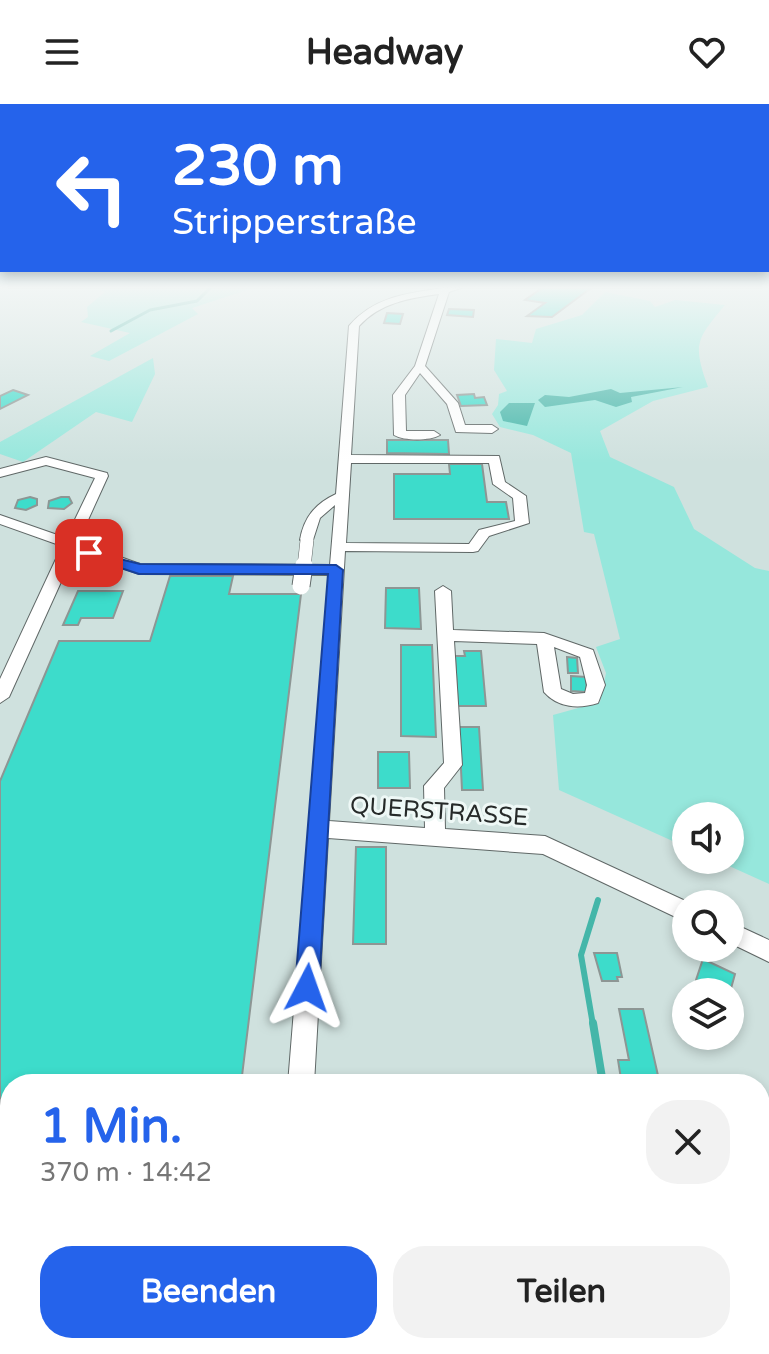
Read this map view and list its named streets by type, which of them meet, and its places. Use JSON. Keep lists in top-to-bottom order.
{
  "streets": {
    "street": ["QUERSTRASSE"]
  },
  "page": {
    "header": "Headway",
    "turn": ["230 m", "Stripperstraße"],
    "heading": ["1 Min.", "370 m · 14:42"],
    "buttons": ["Beenden", "Teilen"]
  }
}
